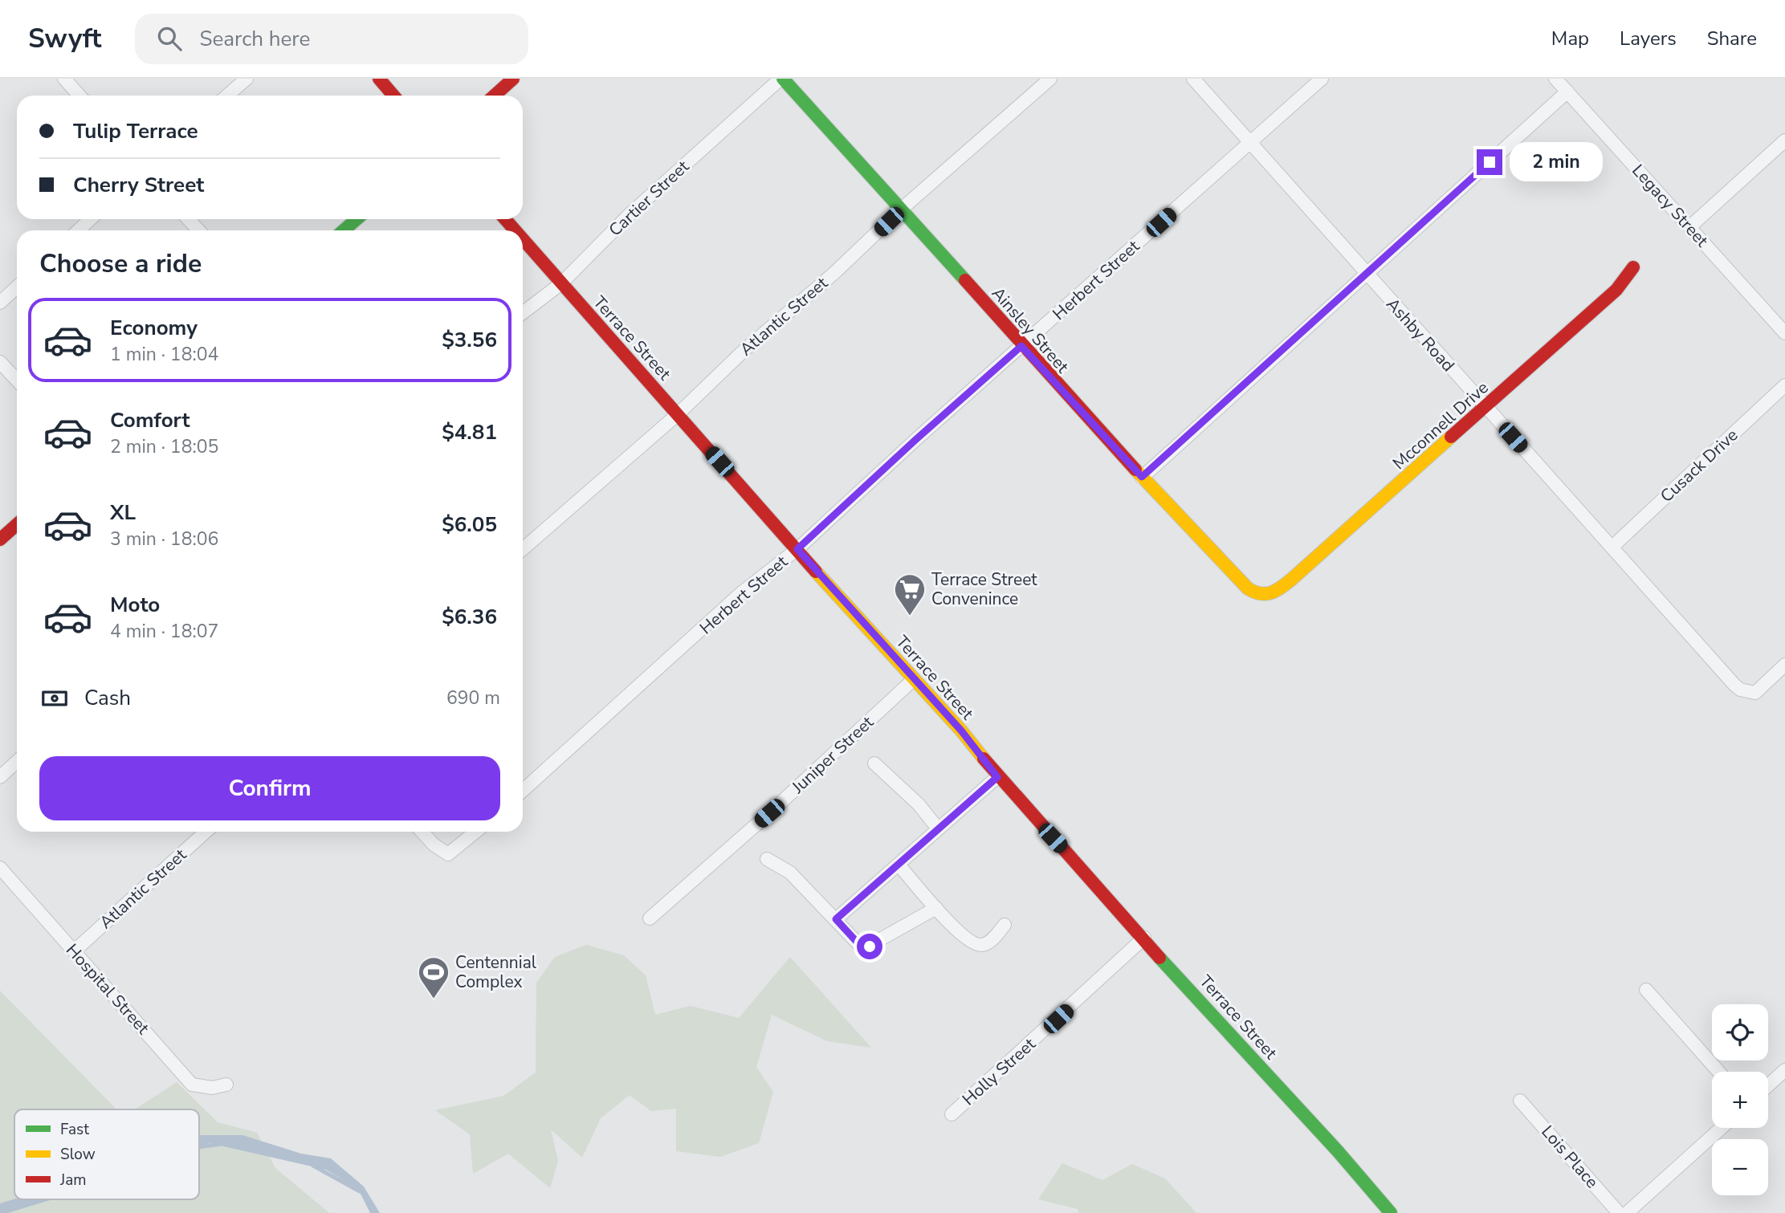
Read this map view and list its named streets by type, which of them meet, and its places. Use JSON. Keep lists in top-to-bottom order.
{
  "streets": {
    "street": [
      "Cartier Street",
      "Legacy Street",
      "Herbert Street",
      "Atlantic Street",
      "Ainsley Street",
      "Ashby Road",
      "Terrace Street",
      "Mcconnell Drive",
      "Cusack Drive",
      "Juniper Street",
      "Hospital Street",
      "Holly Street",
      "Lois Place"
    ]
  },
  "crossings": [
    ["Cartier Street", "Ainsley Street"],
    ["Cartier Street", "Terrace Street"],
    ["Herbert Street", "Ainsley Street"],
    ["Herbert Street", "Ashby Road"],
    ["Herbert Street", "Terrace Street"],
    ["Atlantic Street", "Ainsley Street"],
    ["Atlantic Street", "Terrace Street"],
    ["Atlantic Street", "Hospital Street"],
    ["Ainsley Street", "Mcconnell Drive"],
    ["Ashby Road", "Mcconnell Drive"],
    ["Ashby Road", "Cusack Drive"],
    ["Terrace Street", "Juniper Street"],
    ["Terrace Street", "Holly Street"]
  ],
  "places": {
    "supermarket": ["Terrace Street Convenince"],
    "sports": ["Centennial Complex"]
  },
  "legend": ["Fast", "Slow", "Jam"],
  "page": {
    "header": "Swyft",
    "search": "Search here",
    "nav": ["Map", "Layers", "Share"],
    "banner": ["Tulip Terrace", "Cherry Street"],
    "bubble": "2 min",
    "heading": "Choose a ride",
    "list": [
      {
        "name": "Economy",
        "note": "1 min · 18:04",
        "value": "$3.56"
      },
      {
        "name": "Comfort",
        "note": "2 min · 18:05",
        "value": "$4.81"
      },
      {
        "name": "XL",
        "note": "3 min · 18:06",
        "value": "$6.05"
      },
      {
        "name": "Moto",
        "note": "4 min · 18:07",
        "value": "$6.36"
      }
    ],
    "pay": ["Cash", "690 m"],
    "buttons": "Confirm",
    "map_buttons": ["+", "−"]
  }
}
